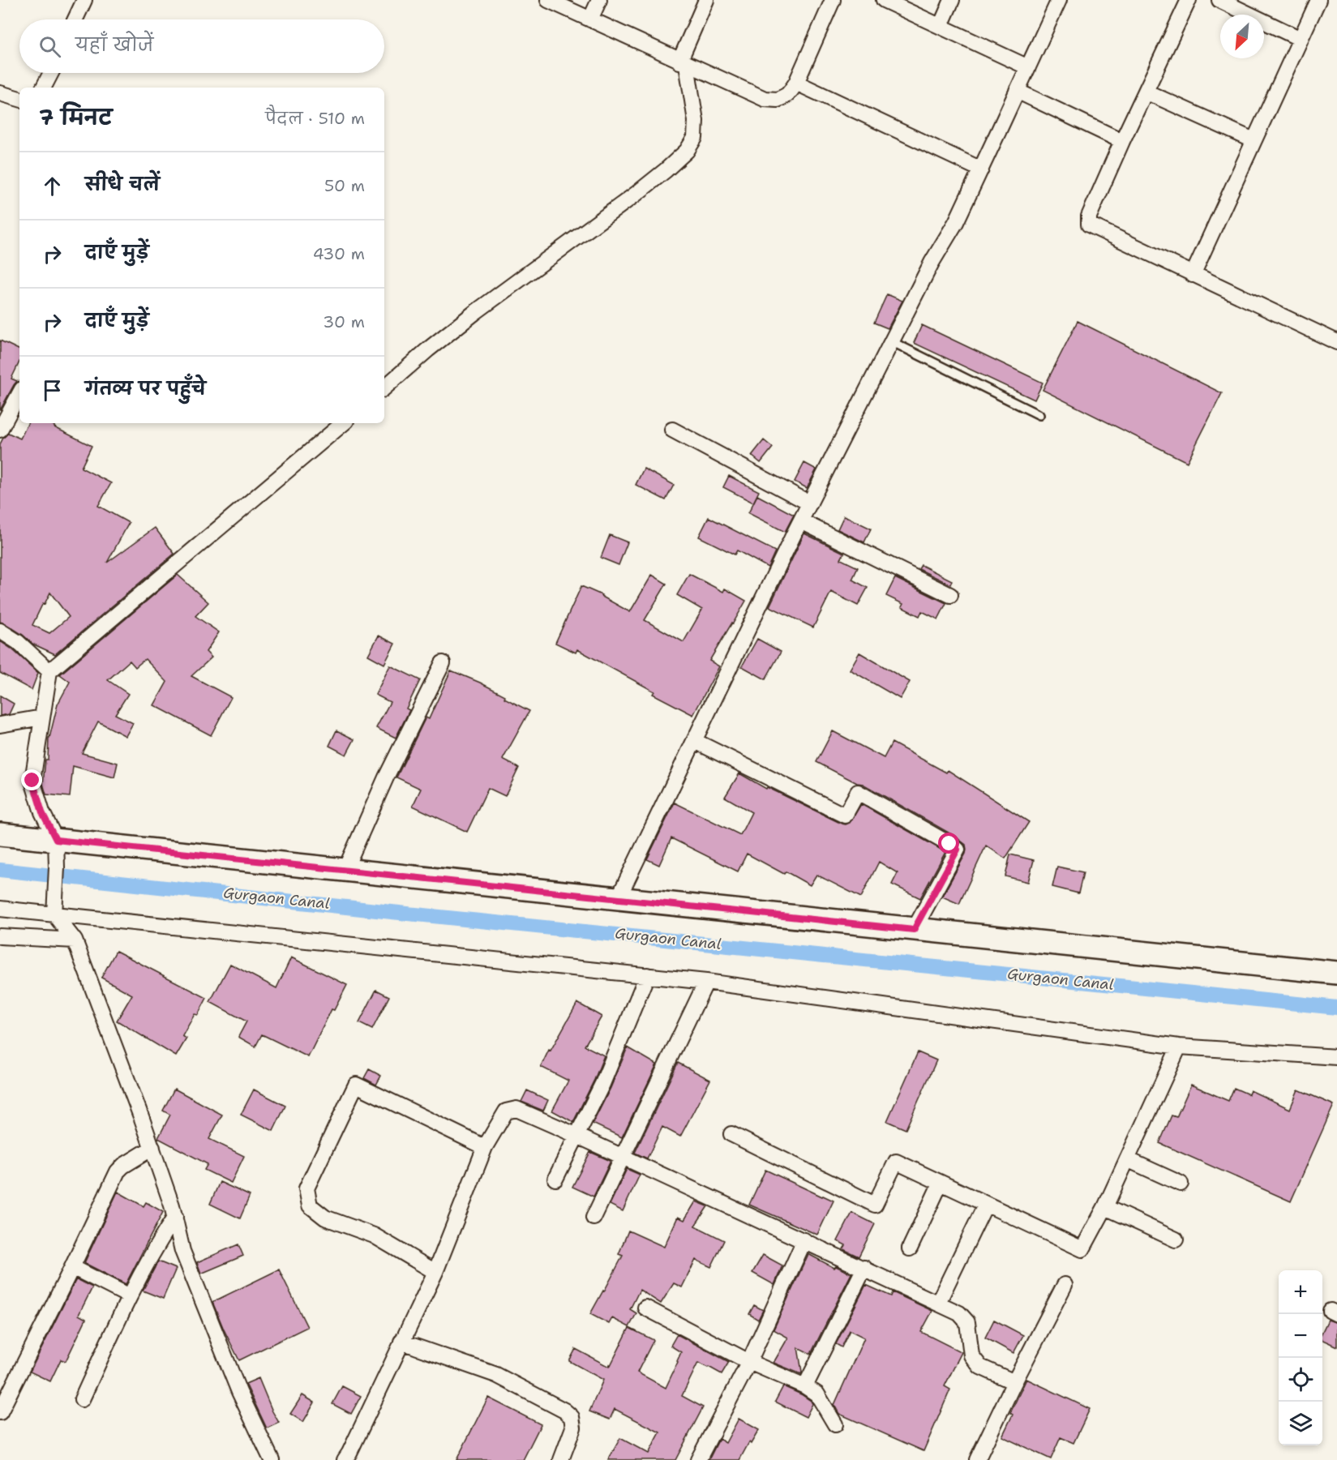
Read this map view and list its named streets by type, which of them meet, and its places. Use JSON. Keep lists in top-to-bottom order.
{
  "water": ["Gurgaon Canal"],
  "north": "bottom left",
  "page": {
    "search": "यहाँ खोजें",
    "heading": ["7 मिनट", "पैदल · 510 m"],
    "list": [
      ["सीधे चलें", "50 m"],
      ["दाएँ मुड़ें", "430 m"],
      ["दाएँ मुड़ें", "30 m"],
      "गंतव्य पर पहुँचे"
    ],
    "map_buttons": ["+", "−"]
  }
}
